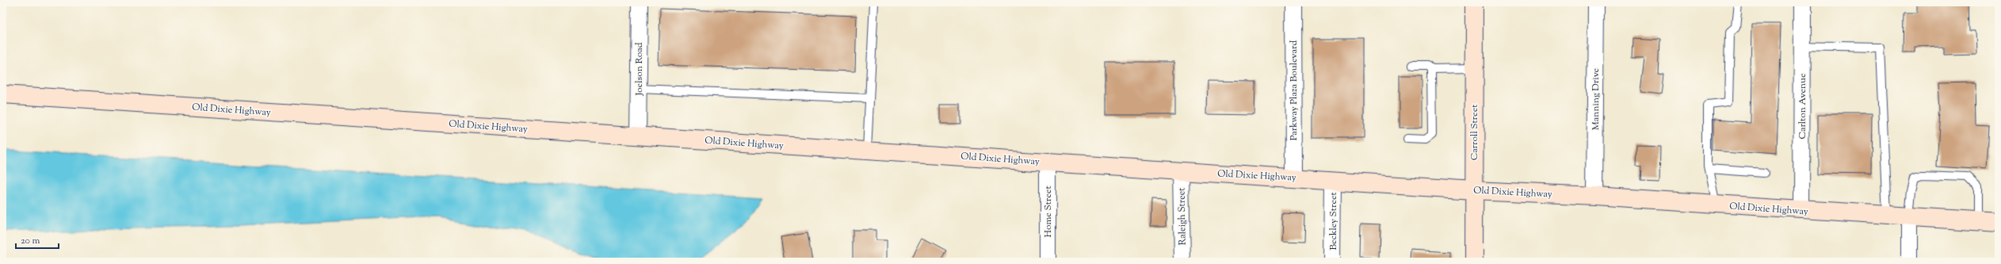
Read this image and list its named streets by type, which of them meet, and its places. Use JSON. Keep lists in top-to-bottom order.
{
  "streets": {
    "street": [
      "Joelson Road",
      "Parkway Plaza Boulevard",
      "Manning Drive",
      "Carlton Avenue",
      "Old Dixie Highway",
      "Carroll Street",
      "Home Street",
      "Raleigh Street",
      "Beckley Street"
    ]
  },
  "crossings": [
    ["Joelson Road", "Old Dixie Highway"],
    ["Parkway Plaza Boulevard", "Old Dixie Highway"],
    ["Manning Drive", "Old Dixie Highway"],
    ["Carlton Avenue", "Old Dixie Highway"],
    ["Old Dixie Highway", "Carroll Street"],
    ["Old Dixie Highway", "Home Street"],
    ["Old Dixie Highway", "Raleigh Street"],
    ["Old Dixie Highway", "Beckley Street"]
  ],
  "scale_bar": "20 m"
}
